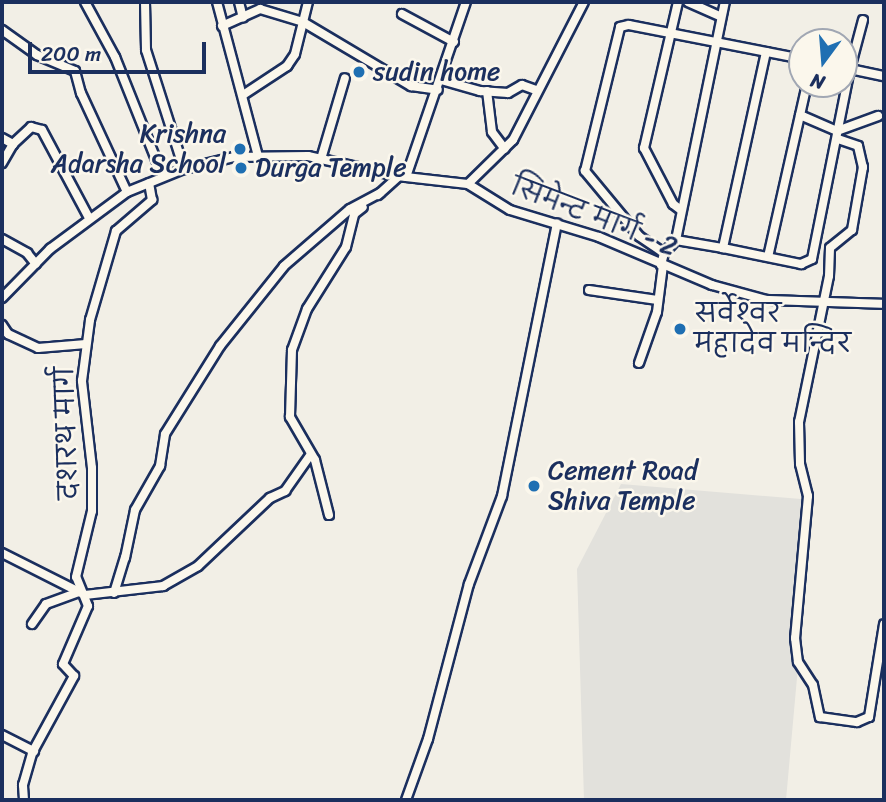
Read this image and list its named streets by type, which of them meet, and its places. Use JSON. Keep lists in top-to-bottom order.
{
  "streets": {
    "street": ["सिमेन्ट मार्ग - 2", "दशरथ मार्ग"]
  },
  "crossings": [
    ["सिमेन्ट मार्ग - 2", "दशरथ मार्ग"]
  ],
  "places": [
    "sudin home",
    "Krishna Adarsha School",
    "Durga Temple",
    "सर्वेश्वर महादेव मन्दिर",
    "Cement Road Shiva Temple"
  ],
  "scale_bar": "200 m",
  "north": "bottom"
}
